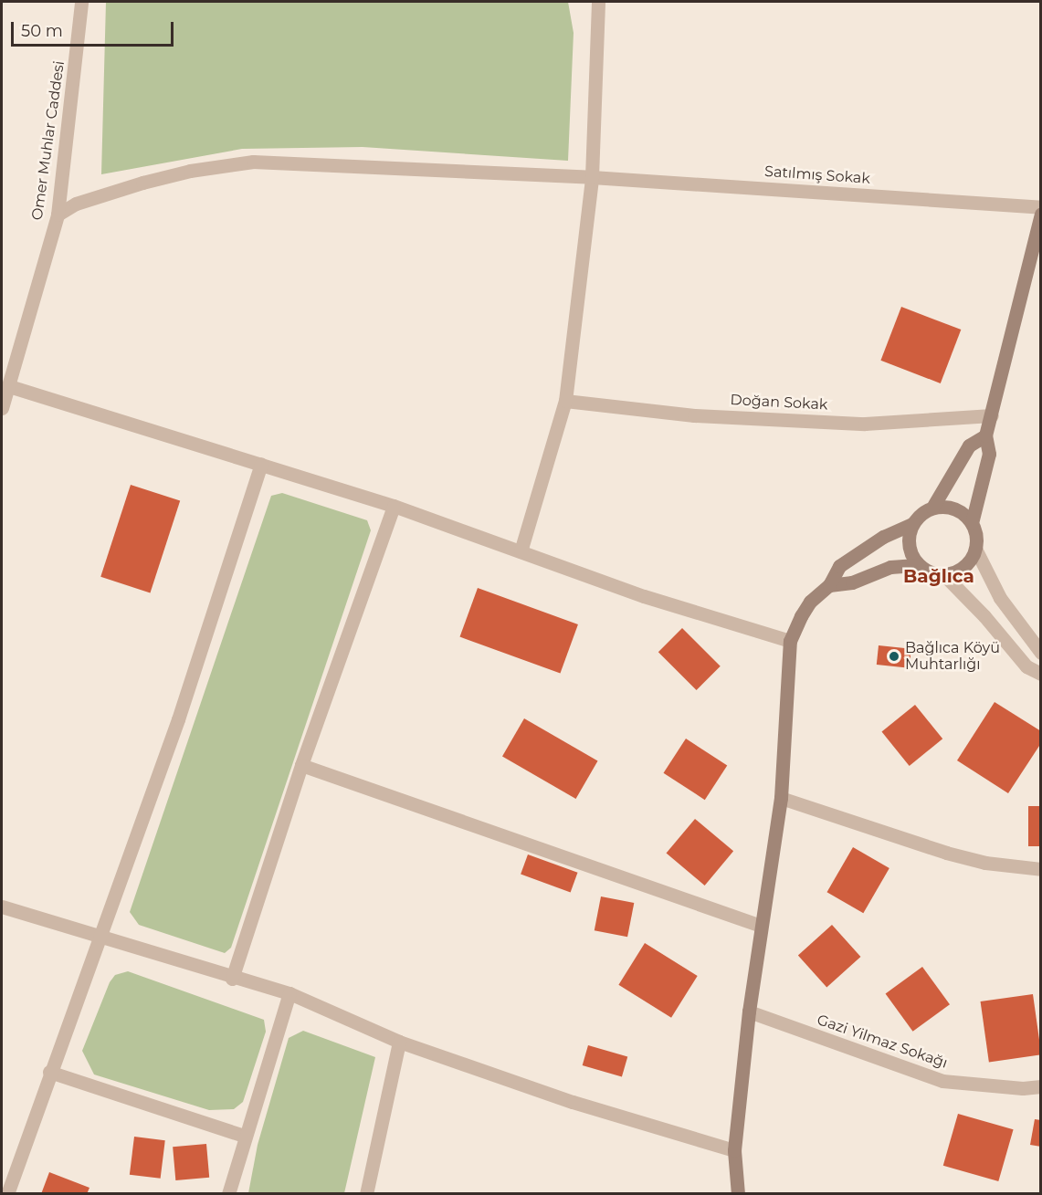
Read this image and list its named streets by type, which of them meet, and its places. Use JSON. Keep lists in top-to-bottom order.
{
  "streets": {
    "street": [
      "Omer Muhlar Caddesi",
      "Satılmış Sokak",
      "Doğan Sokak",
      "Gazi Yilmaz Sokağı"
    ]
  },
  "crossings": [
    ["Omer Muhlar Caddesi", "Satılmış Sokak"]
  ],
  "districts": ["Bağlıca"],
  "places": ["Bağlıca Köyü Muhtarlığı"],
  "scale_bar": "50 m"
}
